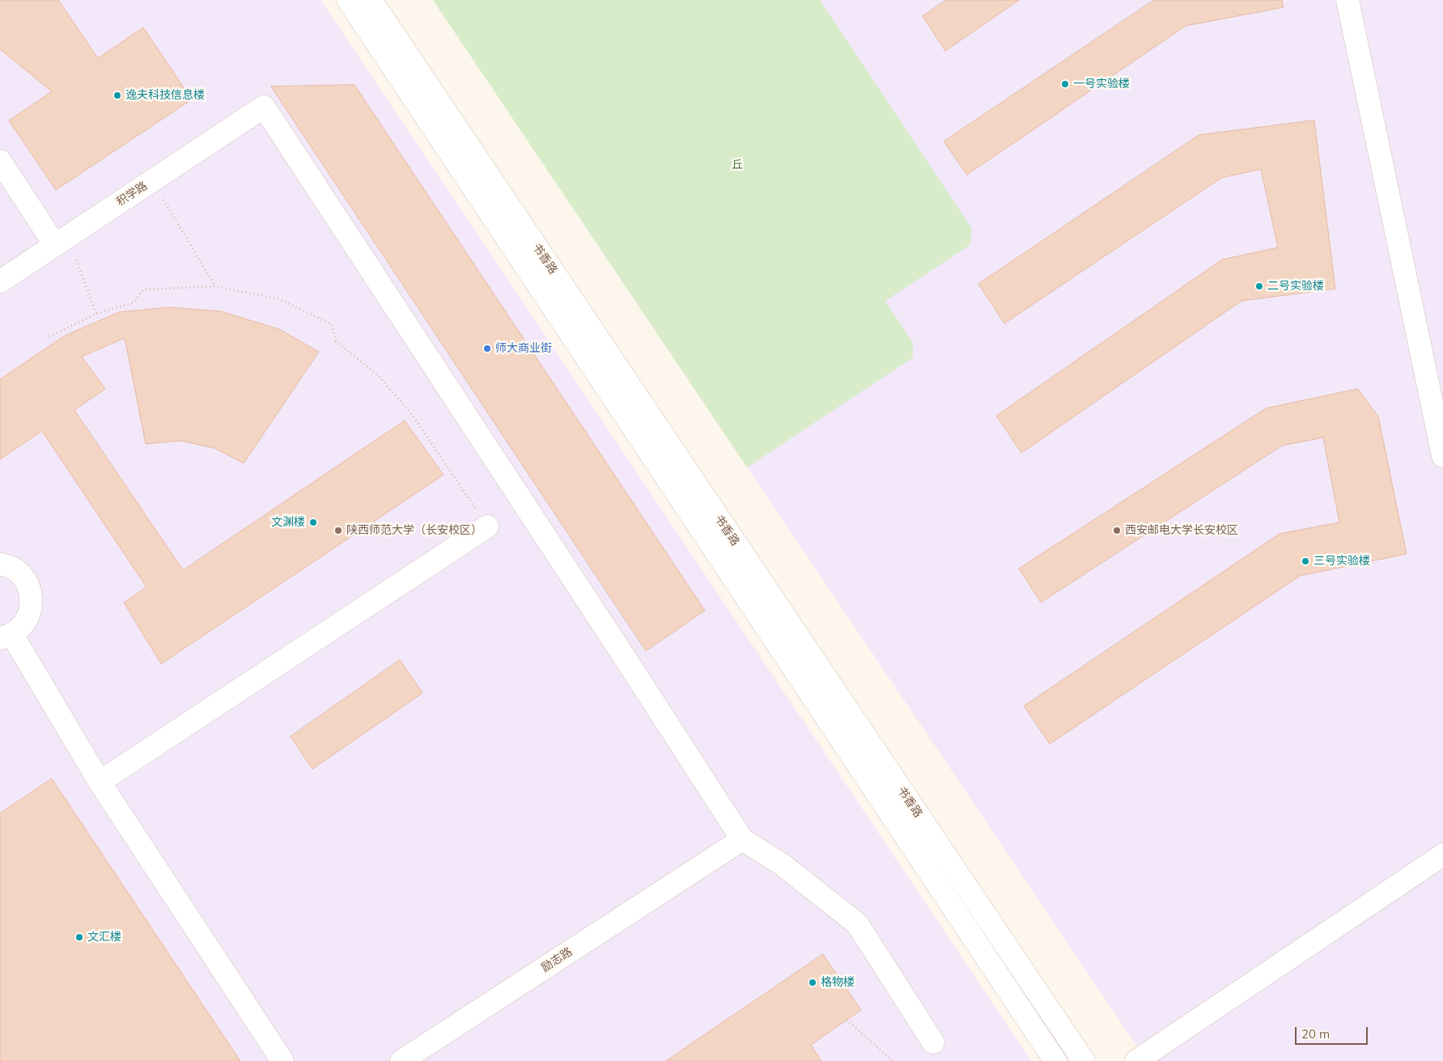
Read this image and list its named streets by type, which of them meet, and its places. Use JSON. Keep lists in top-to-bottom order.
{
  "streets": {
    "street": ["积学路", "书香路", "励志路"]
  },
  "crossings": [
    ["积学路", "励志路"]
  ],
  "parks": ["丘"],
  "places": [
    "一号实验楼",
    "逸夫科技信息楼",
    "二号实验楼",
    "师大商业街",
    "文渊楼",
    "陕西师范大学（长安校区）",
    "西安邮电大学长安校区",
    "三号实验楼",
    "文汇楼",
    "格物楼"
  ],
  "scale_bar": "20 m"
}
